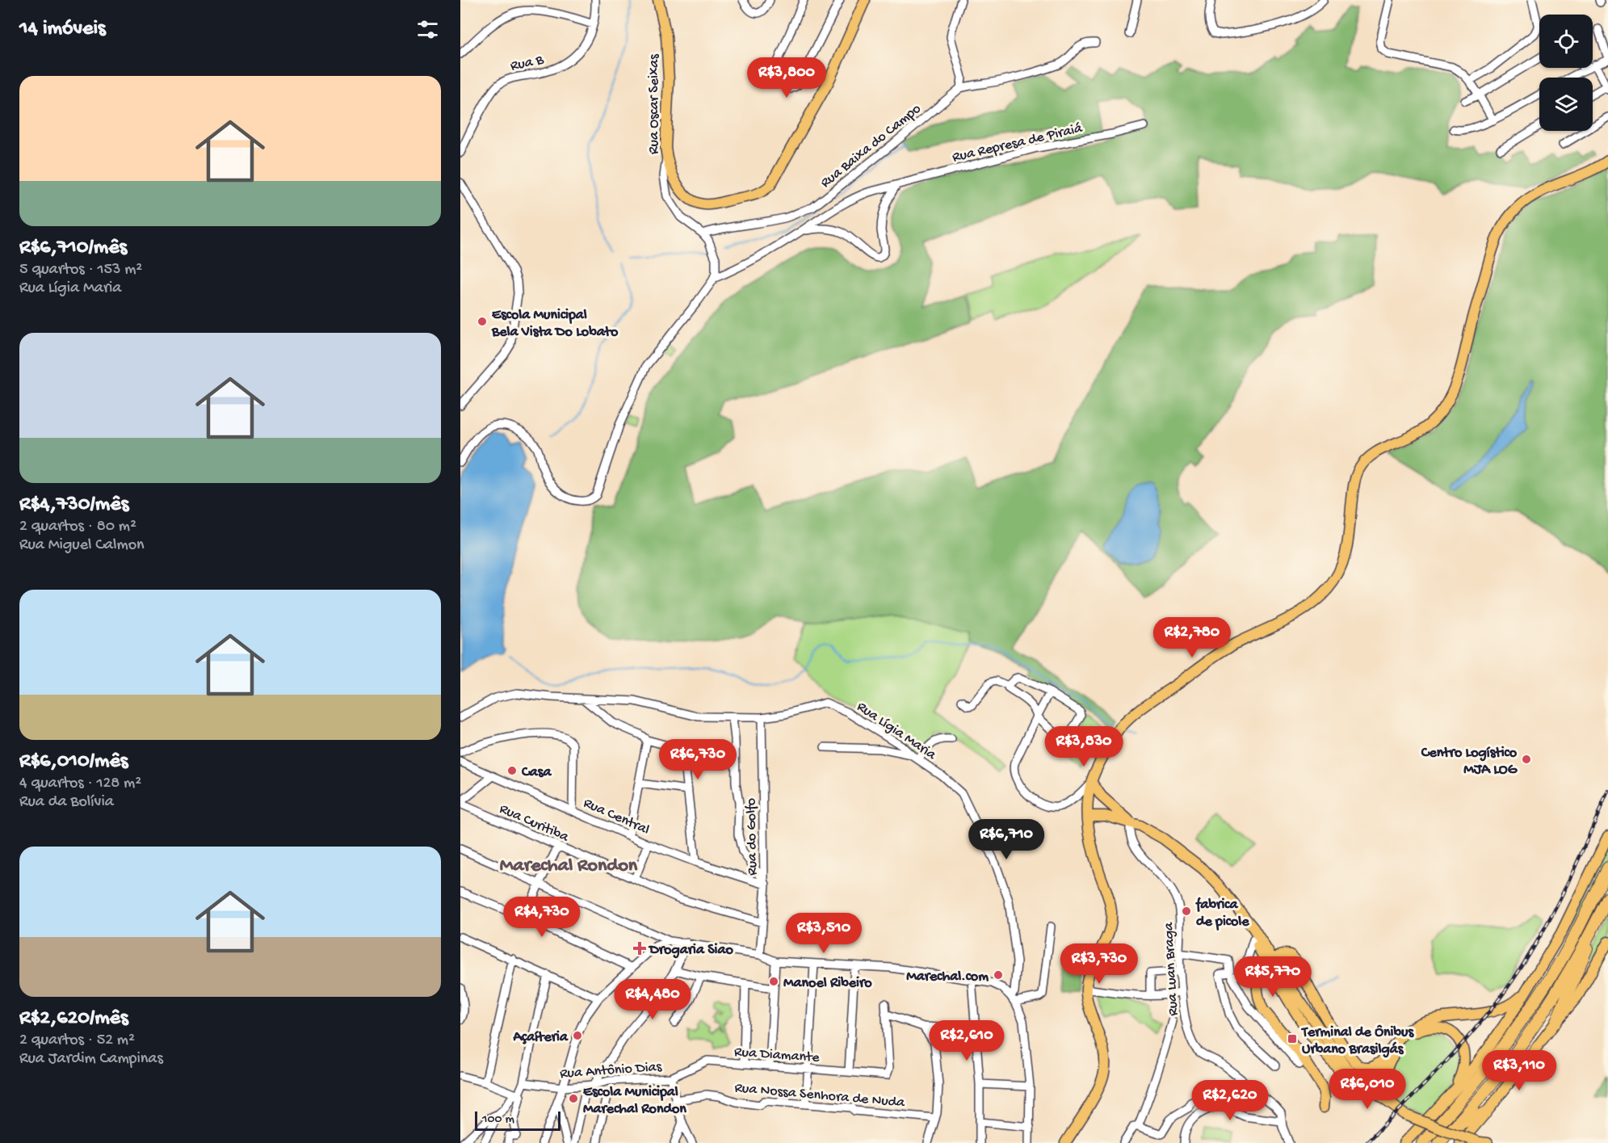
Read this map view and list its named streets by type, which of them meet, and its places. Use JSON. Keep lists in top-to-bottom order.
{
  "streets": {
    "main road": ["Rua Oscar Seixas"],
    "street": [
      "Rua B",
      "Rua Represa de Piraiá",
      "Rua Baixa do Campo",
      "Rua Lígia Maria",
      "Rua Central",
      "Rua Curitiba",
      "Rua do Golfo",
      "Rua Luan Braga",
      "Rua Diamante",
      "Rua Antônio Dias",
      "Rua Nossa Senhora de Nuda"
    ]
  },
  "crossings": [
    ["Rua Lígia Maria", "Rua do Golfo"],
    ["Rua Central", "Rua do Golfo"],
    ["Rua Curitiba", "Rua do Golfo"],
    ["Rua Diamante", "Rua Antônio Dias"]
  ],
  "districts": ["Marechal Rondon"],
  "places": {
    "other": [
      "Escola Municipal Bela Vista Do Lobato",
      "Centro Logístico MJA LOG",
      "Casa",
      "fabrica de picole",
      "Marechal.com",
      "Manoel Ribeiro",
      "Açaíteria",
      "Escola Municipal Marechal Rondon"
    ],
    "health": ["Drogaria Siao"],
    "transit": ["Terminal de Ônibus Urbano Brasilgás"]
  },
  "scale_bar": "100 m",
  "page": {
    "heading": "14 imóveis",
    "price": [
      "R$3,800",
      "R$2,780",
      "R$3,830",
      "R$6,730",
      "R$6,710",
      "R$4,730",
      "R$3,510",
      "R$3,730",
      "R$5,770",
      "R$4,480",
      "R$2,610",
      "R$3,110",
      "R$6,010",
      "R$2,620"
    ],
    "list": [
      {
        "name": "R$6,710/mês",
        "note": "5 quartos · 153 m² · Rua Lígia Maria"
      },
      {
        "name": "R$4,730/mês",
        "note": "2 quartos · 80 m² · Rua Miguel Calmon"
      },
      {
        "name": "R$6,010/mês",
        "note": "4 quartos · 128 m² · Rua da Bolívia"
      },
      {
        "name": "R$2,620/mês",
        "note": "2 quartos · 52 m² · Rua Jardim Campinas"
      }
    ],
    "scale": "100 m"
  }
}
